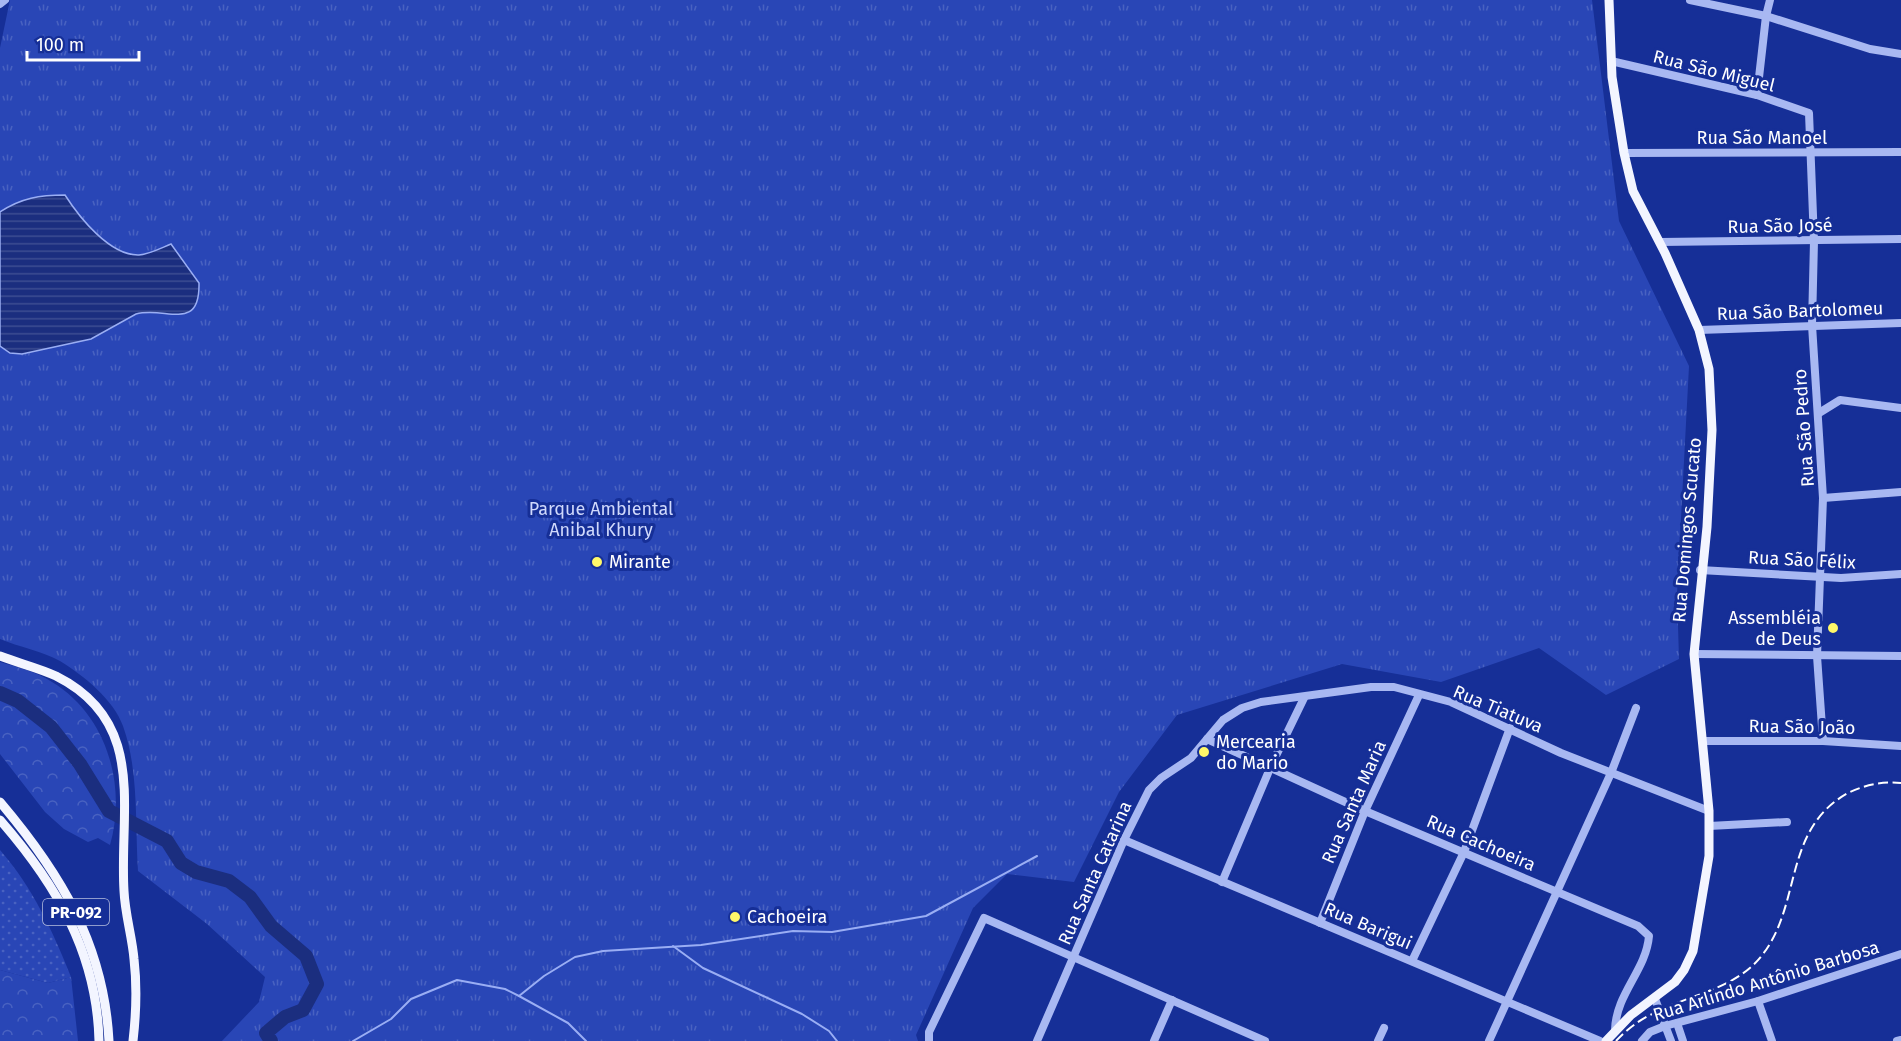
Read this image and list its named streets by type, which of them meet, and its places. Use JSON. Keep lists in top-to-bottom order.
{
  "streets": {
    "main road": ["Rua Domingos Scucato", "PR-092"],
    "street": [
      "Rua São Miguel",
      "Rua São Manoel",
      "Rua São José",
      "Rua São Bartolomeu",
      "Rua São Pedro",
      "Rua São Félix",
      "Rua Tiatuva",
      "Rua São João",
      "Rua Santa Maria",
      "Rua Cachoeira",
      "Rua Santa Catarina",
      "Rua Barigui",
      "Rua Arlindo Antônio Barbosa"
    ]
  },
  "crossings": [
    ["Rua São Miguel", "Rua São Pedro"],
    ["Rua São Miguel", "Rua Domingos Scucato"],
    ["Rua São Manoel", "Rua São Pedro"],
    ["Rua São Manoel", "Rua Domingos Scucato"],
    ["Rua São José", "Rua São Pedro"],
    ["Rua São José", "Rua Domingos Scucato"],
    ["Rua São Bartolomeu", "Rua São Pedro"],
    ["Rua São Bartolomeu", "Rua Domingos Scucato"],
    ["Rua São Pedro", "Rua São Félix"],
    ["Rua São Pedro", "Rua São João"],
    ["Rua Domingos Scucato", "Rua São Félix"],
    ["Rua Domingos Scucato", "Rua Tiatuva"],
    ["Rua Domingos Scucato", "Rua São João"],
    ["Rua Domingos Scucato", "Rua Cachoeira"],
    ["Rua Tiatuva", "Rua Santa Maria"],
    ["Rua Tiatuva", "Rua Cachoeira"],
    ["Rua Tiatuva", "Rua Santa Catarina"],
    ["Rua Santa Maria", "Rua Cachoeira"],
    ["Rua Santa Maria", "Rua Barigui"],
    ["Rua Cachoeira", "Rua Santa Catarina"],
    ["Rua Santa Catarina", "Rua Barigui"]
  ],
  "parks": ["Parque Ambiental Anibal Khury"],
  "places": [
    "Mirante",
    "Assembléia de Deus",
    "Mercearia do Mario",
    "Cachoeira"
  ],
  "scale_bar": "100 m"
}
